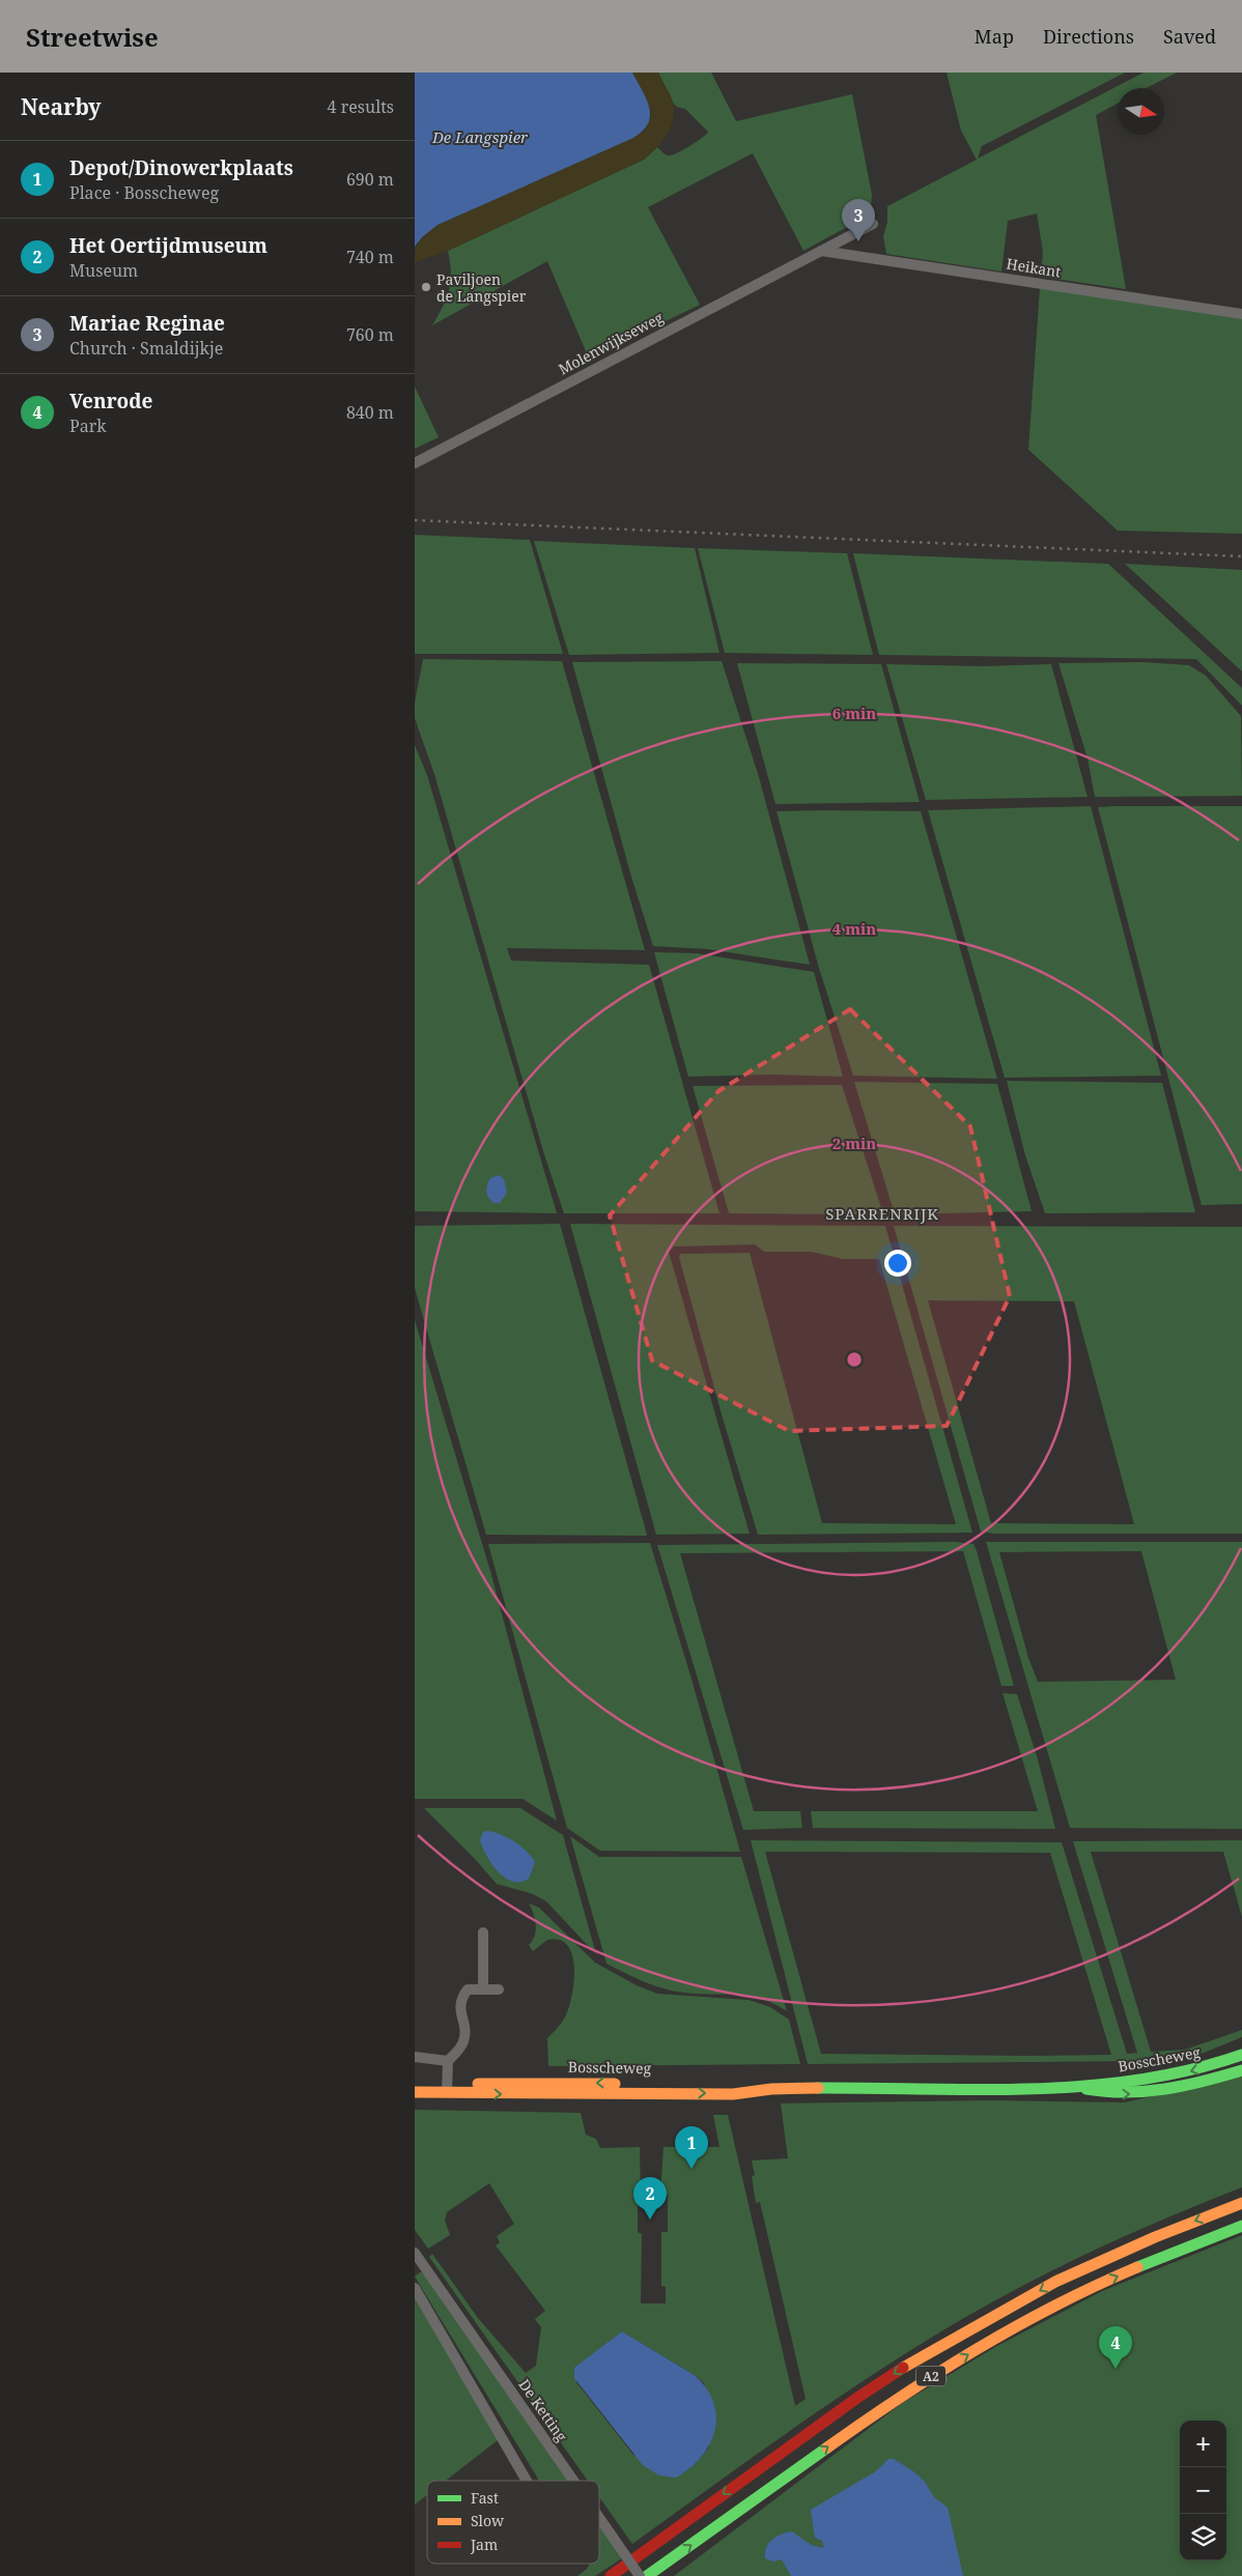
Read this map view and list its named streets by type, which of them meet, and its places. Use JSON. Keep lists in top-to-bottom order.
{
  "streets": {
    "main road": ["Bosscheweg", "A2"],
    "street": ["Heikant", "Molenwijkseweg", "De Ketting"]
  },
  "crossings": [
    ["Heikant", "Molenwijkseweg"]
  ],
  "districts": ["SPARRENRIJK"],
  "water": ["De Langspier"],
  "places": ["Paviljoen de Langspier"],
  "legend": ["Fast", "Slow", "Jam"],
  "north": "right",
  "page": {
    "header": "Streetwise",
    "nav": ["Map", "Directions", "Saved"],
    "heading": ["Nearby", "4 results"],
    "list": [
      {
        "mark": "1",
        "name": "Depot/Dinowerkplaats",
        "note": "Place · Bosscheweg",
        "value": "690 m"
      },
      {
        "mark": "2",
        "name": "Het Oertijdmuseum",
        "note": "Museum",
        "value": "740 m"
      },
      {
        "mark": "3",
        "name": "Mariae Reginae",
        "note": "Church · Smaldijkje",
        "value": "760 m"
      },
      {
        "mark": "4",
        "name": "Venrode",
        "note": "Park",
        "value": "840 m"
      }
    ],
    "pins": [
      "3",
      "1",
      "2",
      "4"
    ],
    "map_buttons": ["+", "−"]
  },
  "rings": ["6 min", "4 min", "2 min"]
}
